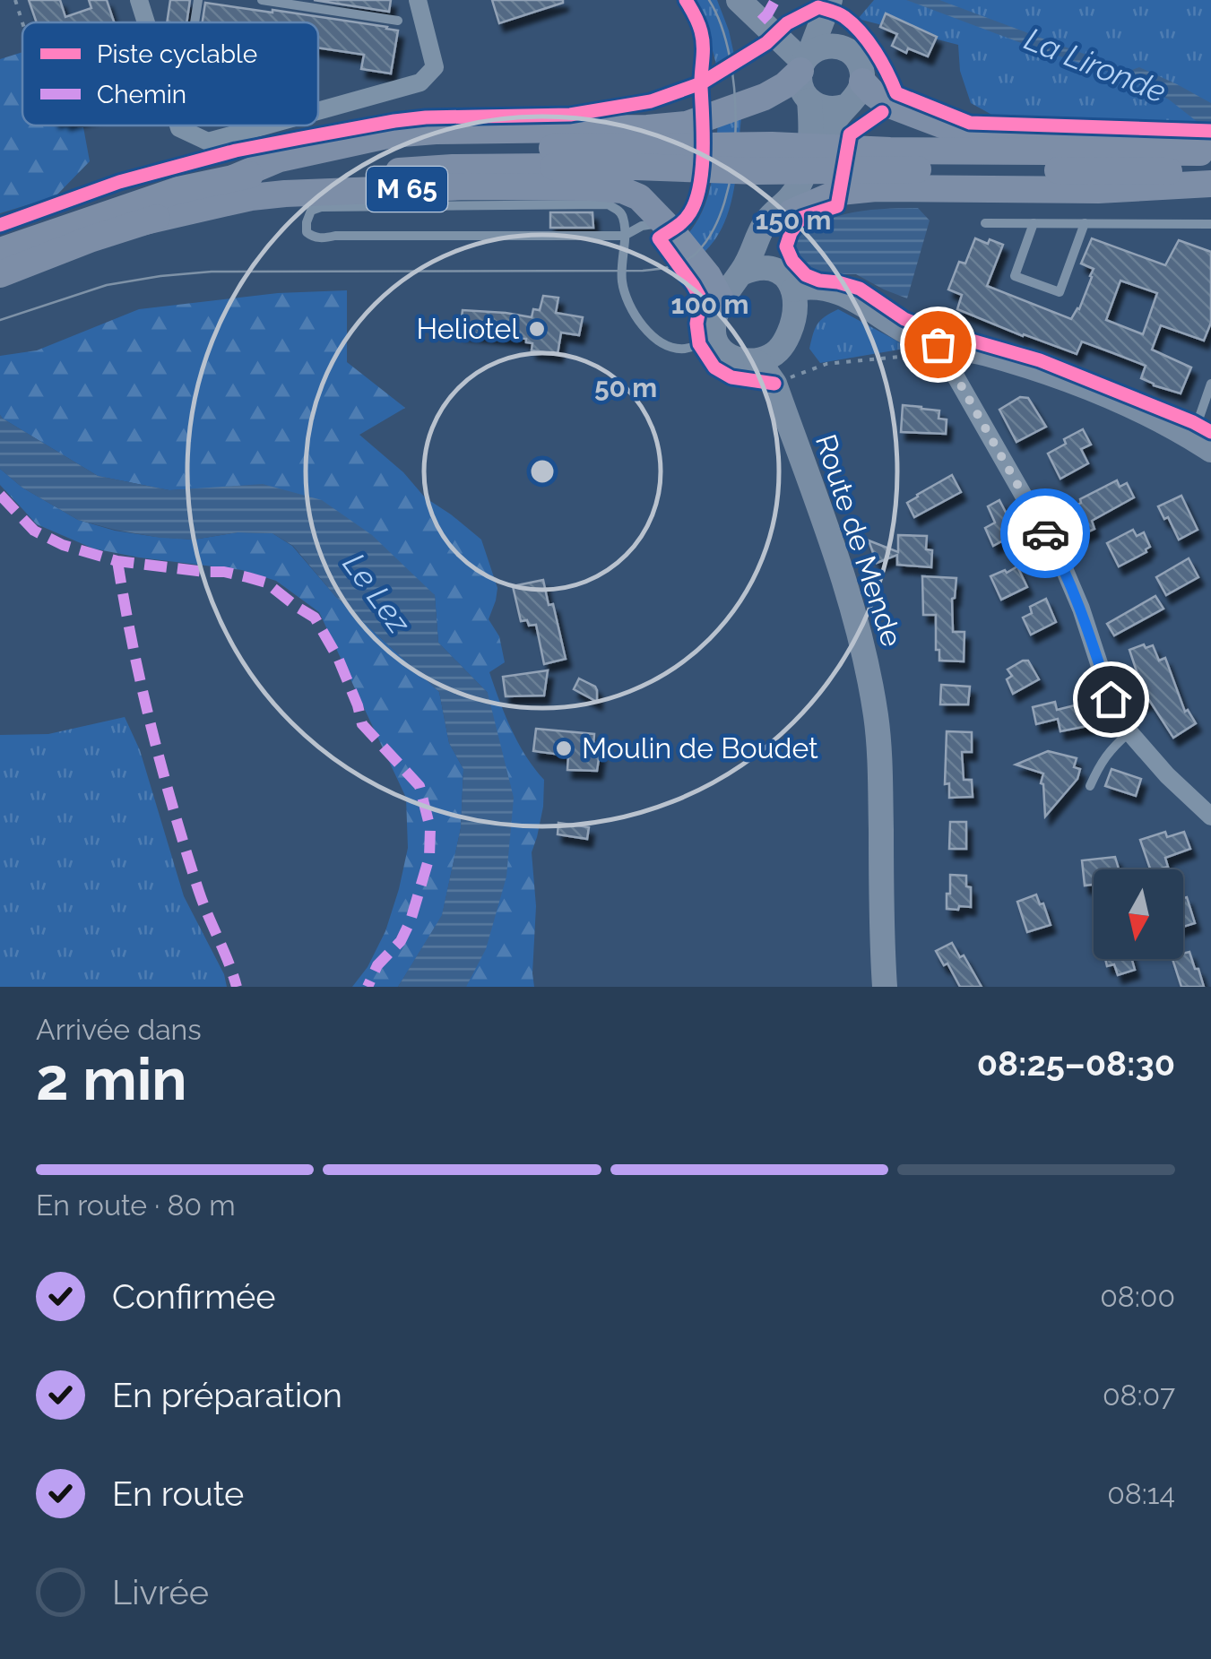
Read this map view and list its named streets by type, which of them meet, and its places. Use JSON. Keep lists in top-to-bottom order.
{
  "streets": {
    "main road": ["M 65"],
    "street": ["Route de Mende"]
  },
  "water": ["La Lironde", "Le Lez"],
  "places": ["Heliotel", "Moulin de Boudet"],
  "legend": ["Piste cyclable", "Chemin"],
  "north": "bottom",
  "page": {
    "heading": ["2 min", "Arrivée dans", "08:25–08:30"],
    "bar": "En route · 80 m",
    "list": [
      ["Confirmée", "08:00"],
      ["En préparation", "08:07"],
      ["En route", "08:14"],
      "Livrée"
    ]
  },
  "rings": ["150 m", "100 m", "50 m"]
}
